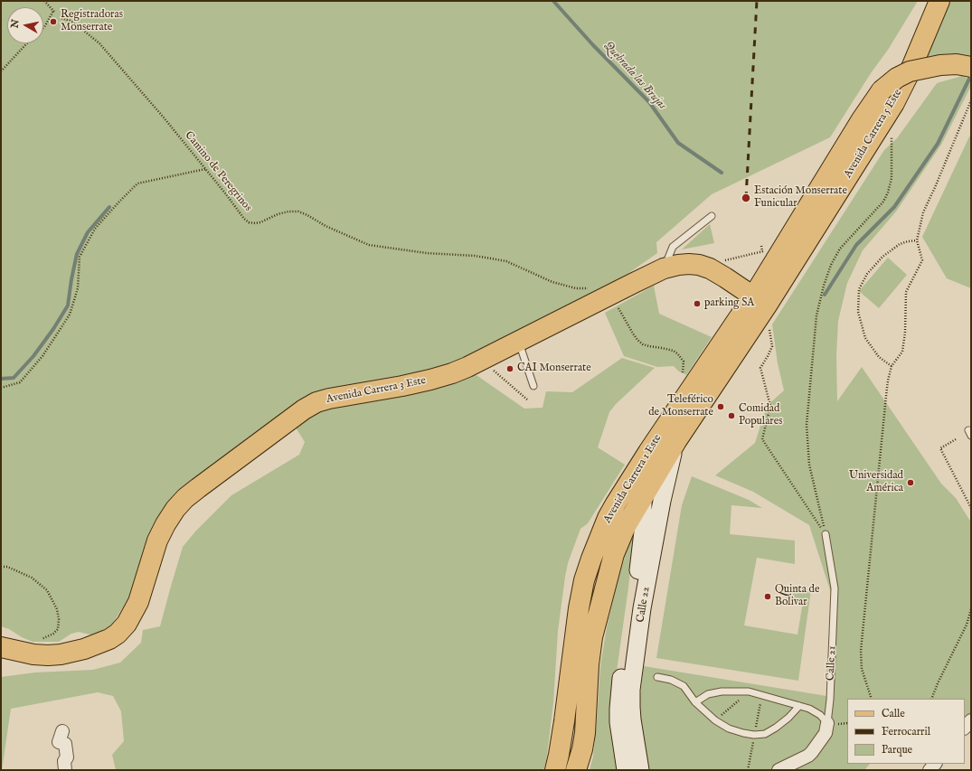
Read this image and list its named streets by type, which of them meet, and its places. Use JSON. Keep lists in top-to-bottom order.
{
  "streets": {
    "main road": ["Avenida Carrera 5 Este", "Avenida Carrera 3 Este", "Avenida Carrera 1 Este"],
    "street": ["Calle 22", "Calle 21"],
    "path": ["Camino de Peregrinos"]
  },
  "crossings": [
    ["Avenida Carrera 5 Este", "Avenida Carrera 3 Este"],
    ["Avenida Carrera 5 Este", "Avenida Carrera 1 Este"],
    ["Camino de Peregrinos", "Avenida Carrera 3 Este"],
    ["Avenida Carrera 3 Este", "Avenida Carrera 1 Este"],
    ["Avenida Carrera 1 Este", "Calle 22"]
  ],
  "water": ["Quebrada las Brujas"],
  "places": [
    "Registradoras Monserrate",
    "Estación Monserrate Funicular",
    "parking SA",
    "CAI Monserrate",
    "Teleférico de Monserrate",
    "Comidad Populares",
    "Universidad América",
    "Quinta de Bolivar"
  ],
  "legend": ["Calle", "Ferrocarril", "Parque"],
  "north": "left"
}
